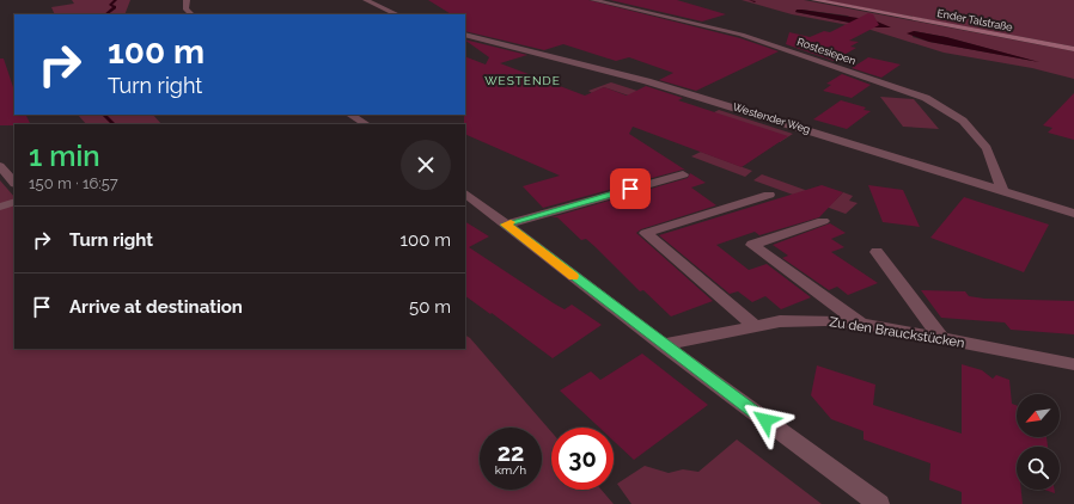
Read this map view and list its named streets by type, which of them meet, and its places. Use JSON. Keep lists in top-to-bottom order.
{
  "streets": {
    "main road": ["Ender Talstraße"],
    "street": ["Rostesiepen", "Westender Weg", "Zu den Brauckstücken"]
  },
  "crossings": [
    ["Rostesiepen", "Westender Weg"]
  ],
  "districts": ["WESTENDE"],
  "north": "bottom left",
  "page": {
    "turn": ["100 m", "Turn right"],
    "heading": ["1 min", "150 m · 16:57"],
    "list": [
      {
        "name": "Turn right",
        "value": "100 m"
      },
      {
        "name": "Arrive at destination",
        "value": "50 m"
      }
    ],
    "speed": "22 km/h",
    "limit": "30"
  }
}
